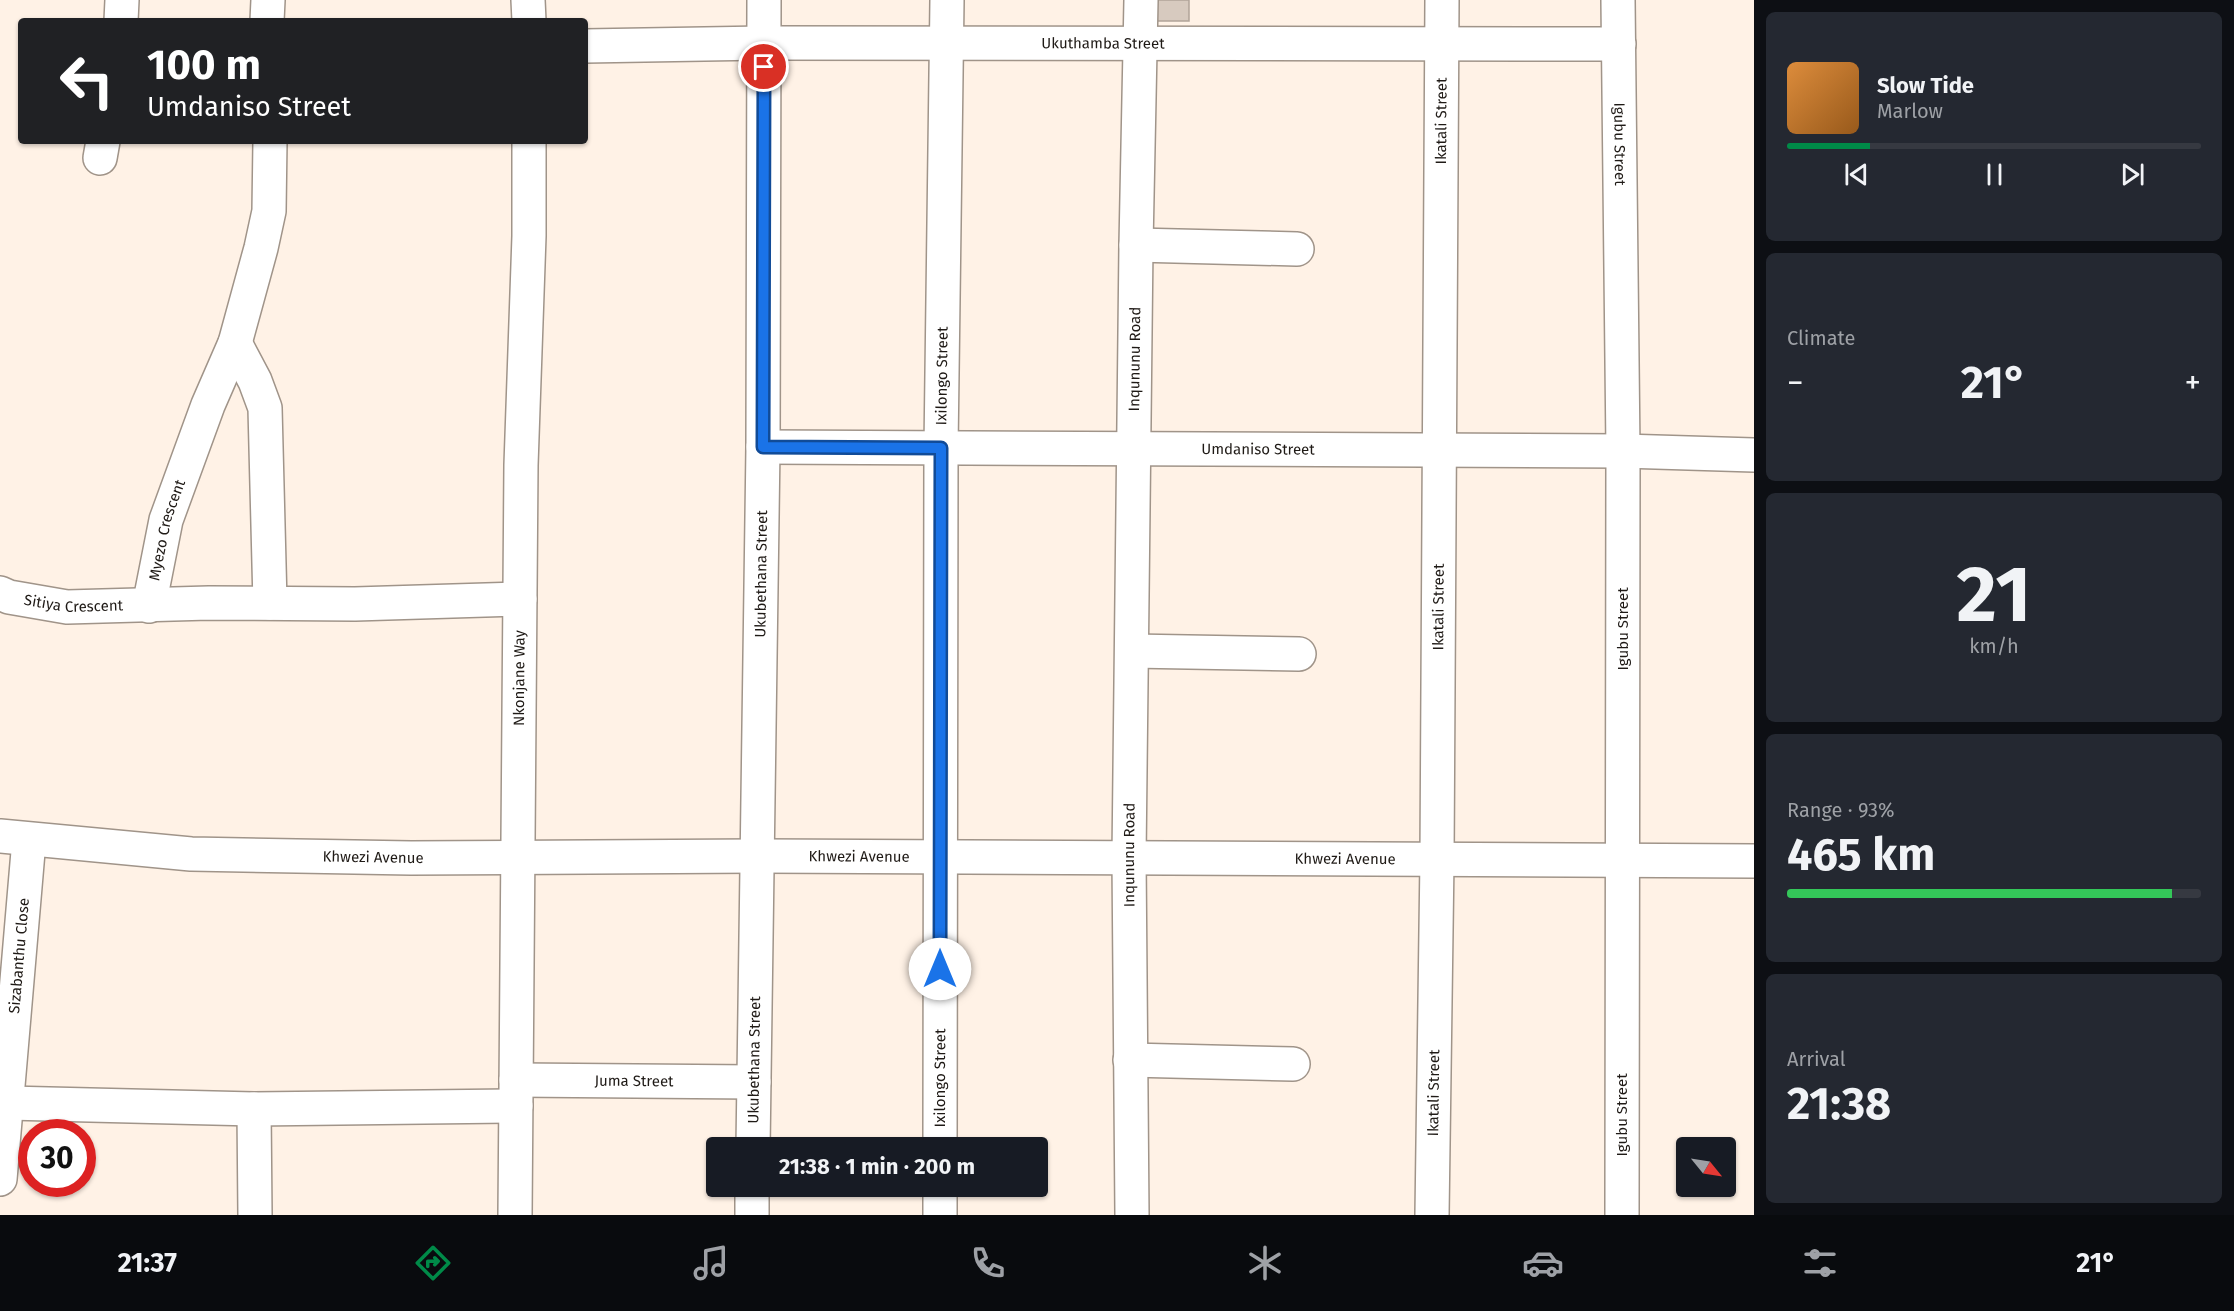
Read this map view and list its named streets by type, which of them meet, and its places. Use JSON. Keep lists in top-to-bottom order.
{
  "streets": {
    "street": [
      "Ukuthamba Street",
      "Ikatali Street",
      "Igubu Street",
      "Inqununu Road",
      "Ixilongo Street",
      "Umdaniso Street",
      "Myezo Crescent",
      "Ukubethana Street",
      "Sitiya Crescent",
      "Nkonjane Way",
      "Khwezi Avenue",
      "Sizabanthu Close",
      "Juma Street"
    ]
  },
  "crossings": [
    ["Ukuthamba Street", "Ikatali Street"],
    ["Ukuthamba Street", "Igubu Street"],
    ["Ukuthamba Street", "Inqununu Road"],
    ["Ukuthamba Street", "Ixilongo Street"],
    ["Ukuthamba Street", "Ukubethana Street"],
    ["Ikatali Street", "Umdaniso Street"],
    ["Ikatali Street", "Khwezi Avenue"],
    ["Igubu Street", "Umdaniso Street"],
    ["Igubu Street", "Khwezi Avenue"],
    ["Inqununu Road", "Umdaniso Street"],
    ["Inqununu Road", "Khwezi Avenue"],
    ["Ixilongo Street", "Umdaniso Street"],
    ["Ixilongo Street", "Khwezi Avenue"],
    ["Umdaniso Street", "Ukubethana Street"],
    ["Myezo Crescent", "Sitiya Crescent"],
    ["Ukubethana Street", "Khwezi Avenue"],
    ["Ukubethana Street", "Juma Street"],
    ["Nkonjane Way", "Khwezi Avenue"],
    ["Nkonjane Way", "Juma Street"],
    ["Khwezi Avenue", "Sizabanthu Close"],
    ["Sizabanthu Close", "Juma Street"]
  ],
  "north": "bottom right",
  "page": {
    "turn": ["100 m", "Umdaniso Street"],
    "song": ["Slow Tide", "Marlow"],
    "tile": [
      "Climate",
      ["21", "km/h"],
      ["Range · 93%", "465 km"],
      ["Arrival", "21:38"]
    ],
    "heat": ["−", "21°", "+"],
    "limit": "30",
    "trip": "21:38 · 1 min · 200 m",
    "tabs": ["21:37", "21°"]
  }
}
